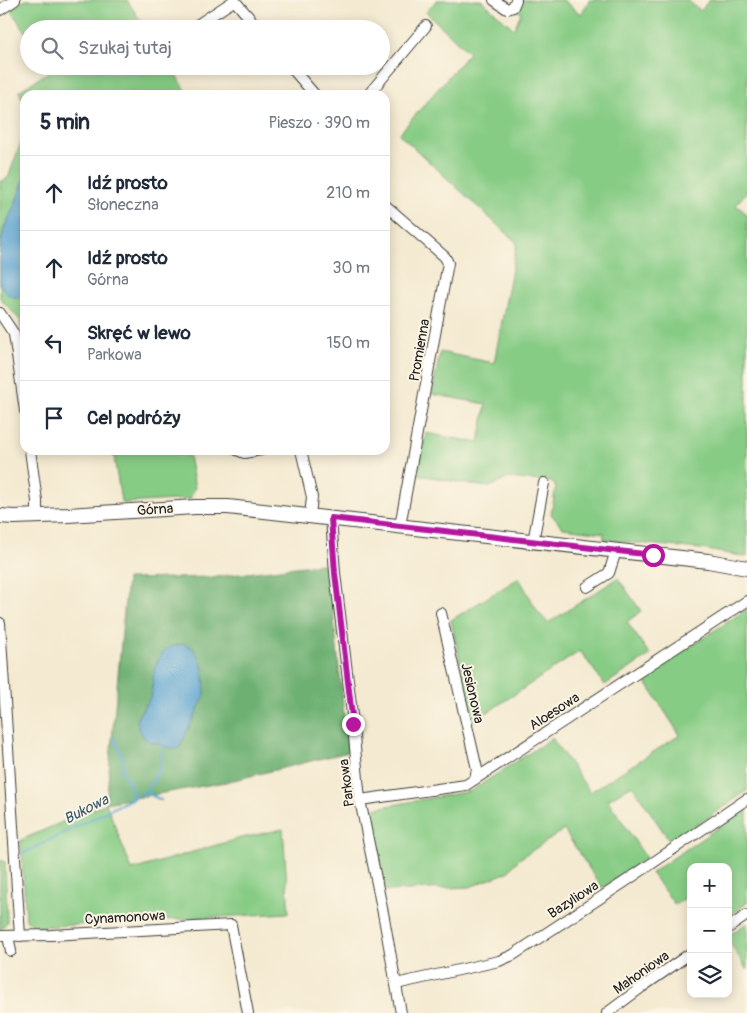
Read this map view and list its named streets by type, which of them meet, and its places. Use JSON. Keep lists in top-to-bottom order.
{
  "streets": {
    "street": [
      "Promienna",
      "Górna",
      "Jesionowa",
      "Aloesowa",
      "Parkowa",
      "Bazyliowa",
      "Cynamonowa",
      "Mahoniowa"
    ]
  },
  "crossings": [
    ["Promienna", "Górna"],
    ["Górna", "Parkowa"],
    ["Jesionowa", "Aloesowa"],
    ["Aloesowa", "Parkowa"],
    ["Parkowa", "Bazyliowa"]
  ],
  "water": ["Bukowa"],
  "page": {
    "search": "Szukaj tutaj",
    "heading": ["5 min", "Pieszo · 390 m"],
    "list": [
      ["Idź prosto", "Słoneczna", "210 m"],
      ["Idź prosto", "Górna", "30 m"],
      ["Skręć w lewo", "Parkowa", "150 m"],
      "Cel podróży"
    ],
    "map_buttons": ["+", "−"]
  }
}
